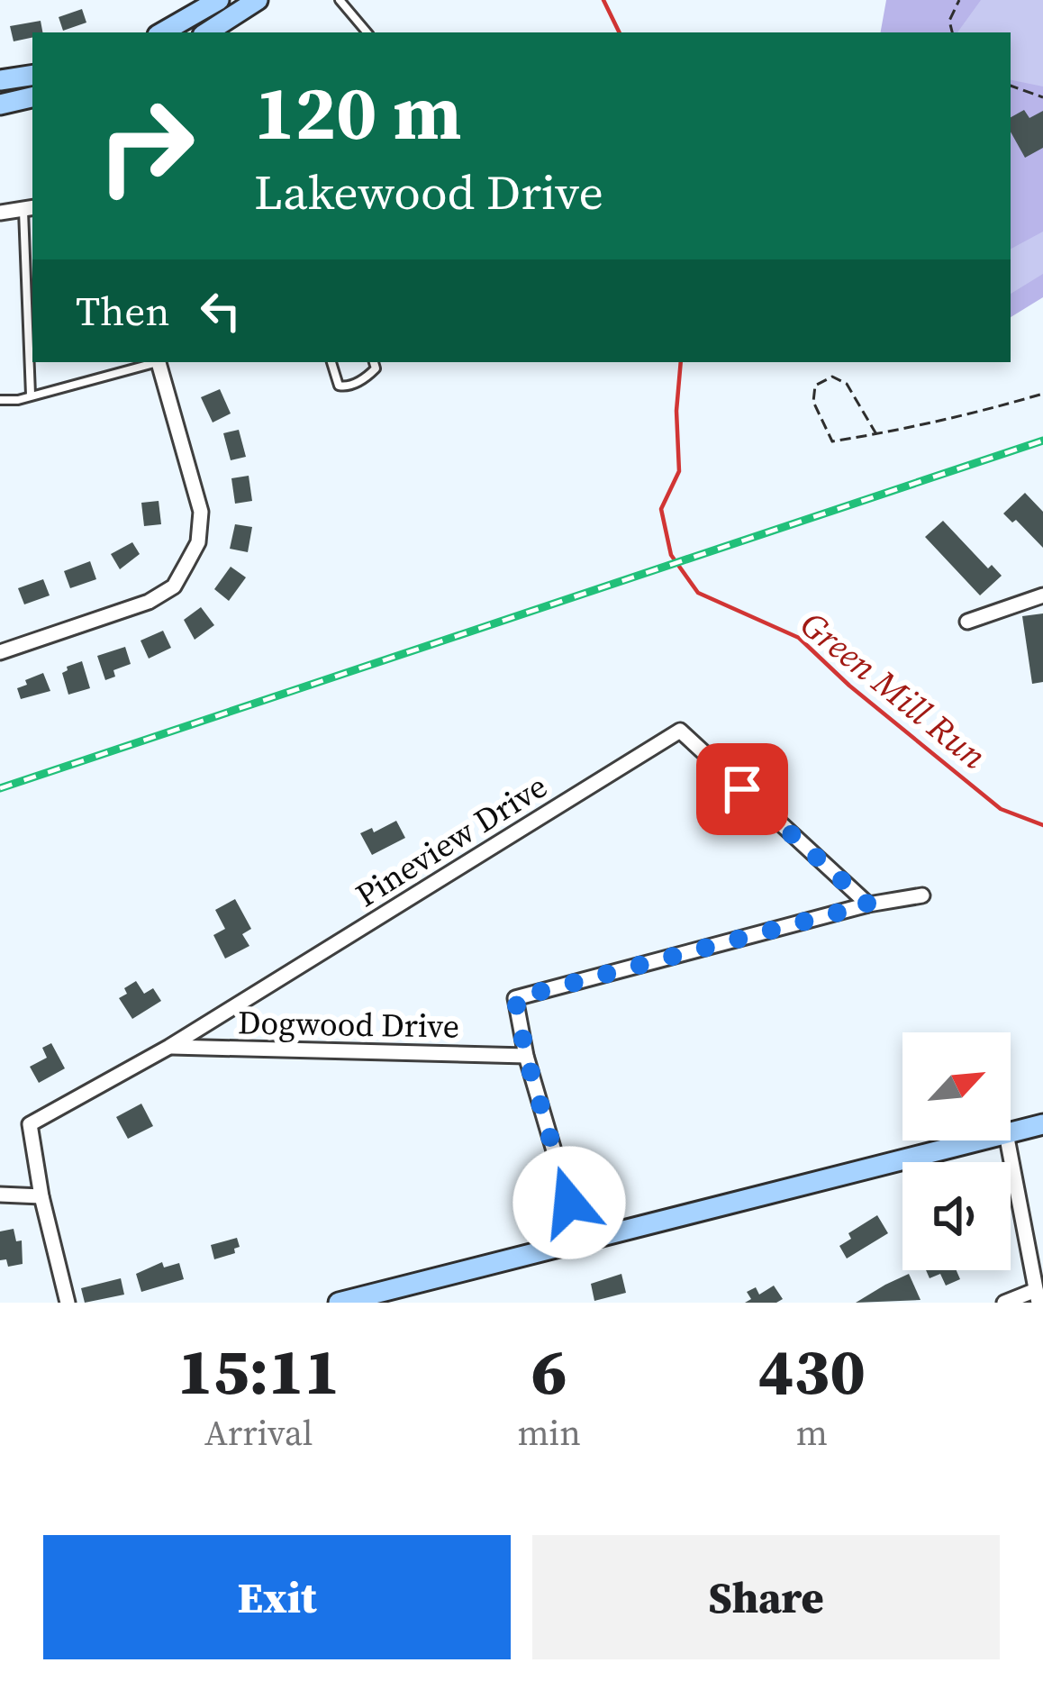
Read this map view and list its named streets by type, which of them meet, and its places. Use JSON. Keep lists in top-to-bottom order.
{
  "streets": {
    "street": ["Pineview Drive", "Dogwood Drive"]
  },
  "crossings": [
    ["Pineview Drive", "Dogwood Drive"]
  ],
  "water": ["Green Mill Run"],
  "north": "top right",
  "page": {
    "turn": ["120 m", "Lakewood Drive"],
    "then": "Then",
    "eta": [
      "15:11",
      "Arrival",
      "6",
      "min",
      "430",
      "m"
    ],
    "buttons": ["Exit", "Share"]
  }
}
